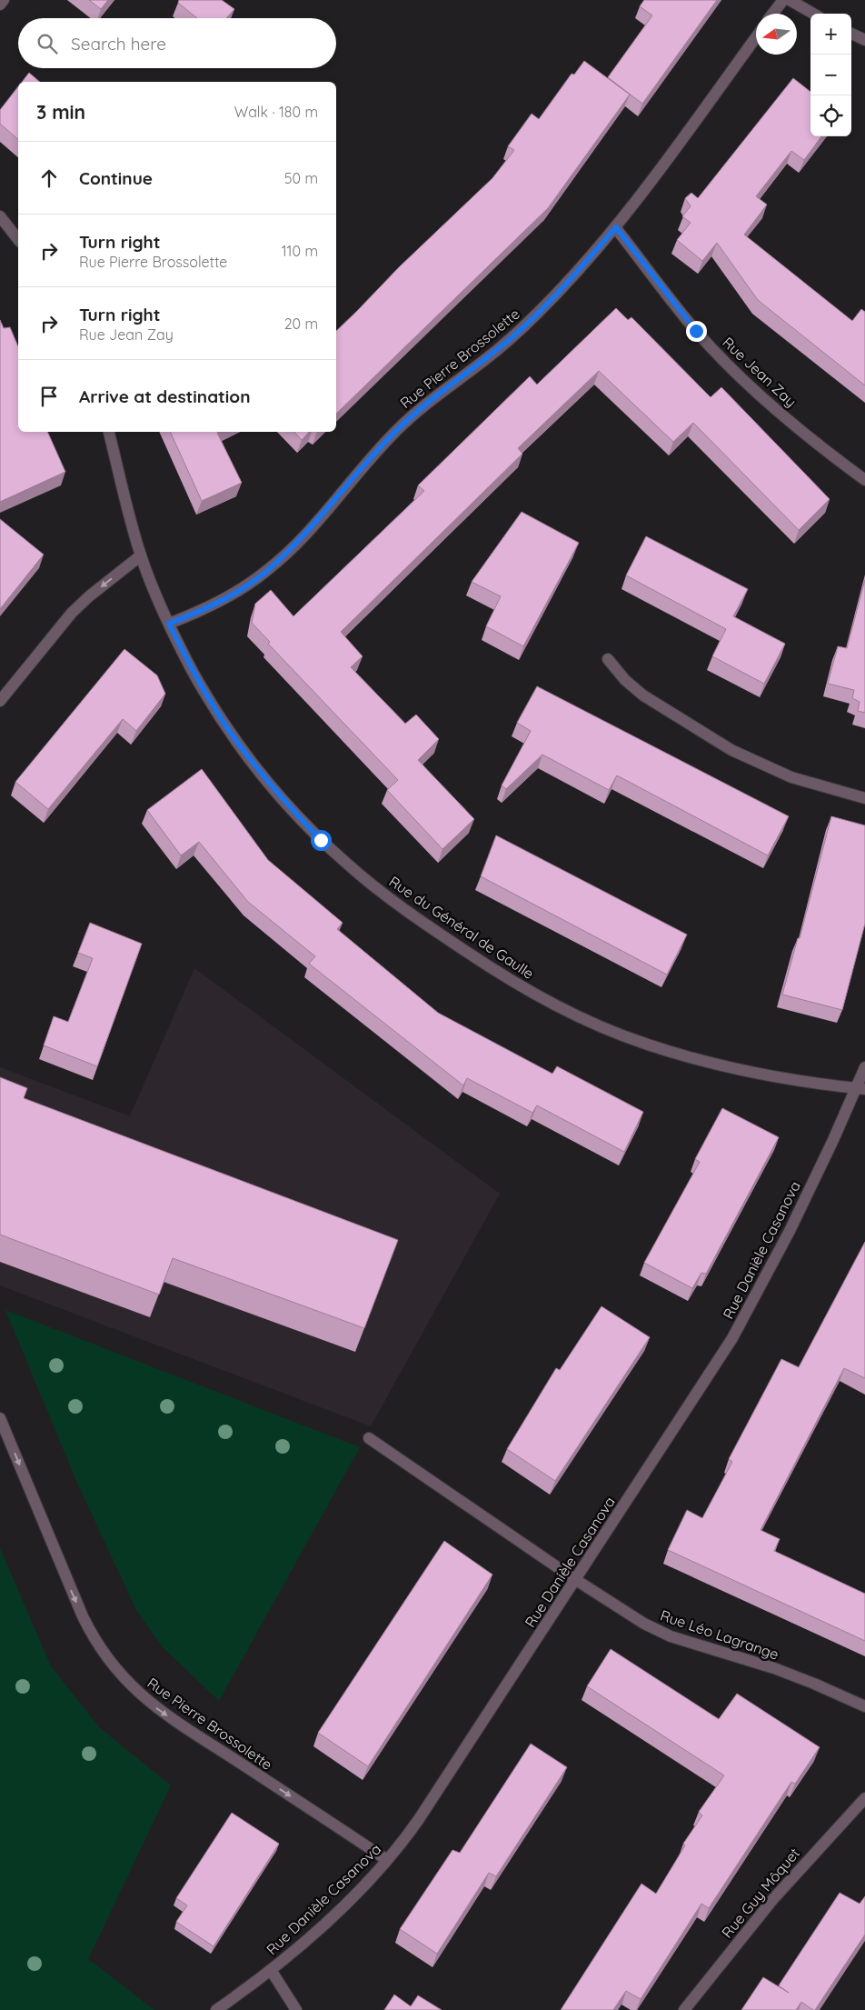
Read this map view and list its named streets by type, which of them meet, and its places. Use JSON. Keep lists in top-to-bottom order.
{
  "streets": {
    "street": [
      "Rue Pierre Brossolette",
      "Rue Jean Zay",
      "Rue du Général de Gaulle",
      "Rue Danièle Casanova",
      "Rue Léo Lagrange",
      "Rue Guy Môquet"
    ]
  },
  "crossings": [
    ["Rue Pierre Brossolette", "Rue Jean Zay"],
    ["Rue Pierre Brossolette", "Rue du Général de Gaulle"],
    ["Rue Pierre Brossolette", "Rue Danièle Casanova"],
    ["Rue du Général de Gaulle", "Rue Danièle Casanova"],
    ["Rue Danièle Casanova", "Rue Léo Lagrange"]
  ],
  "one_way": ["Rue Pierre Brossolette"],
  "north": "left",
  "page": {
    "map_buttons": ["+", "−"],
    "search": "Search here",
    "heading": ["3 min", "Walk · 180 m"],
    "list": [
      ["Continue", "50 m"],
      ["Turn right", "Rue Pierre Brossolette", "110 m"],
      ["Turn right", "Rue Jean Zay", "20 m"],
      "Arrive at destination"
    ]
  }
}
